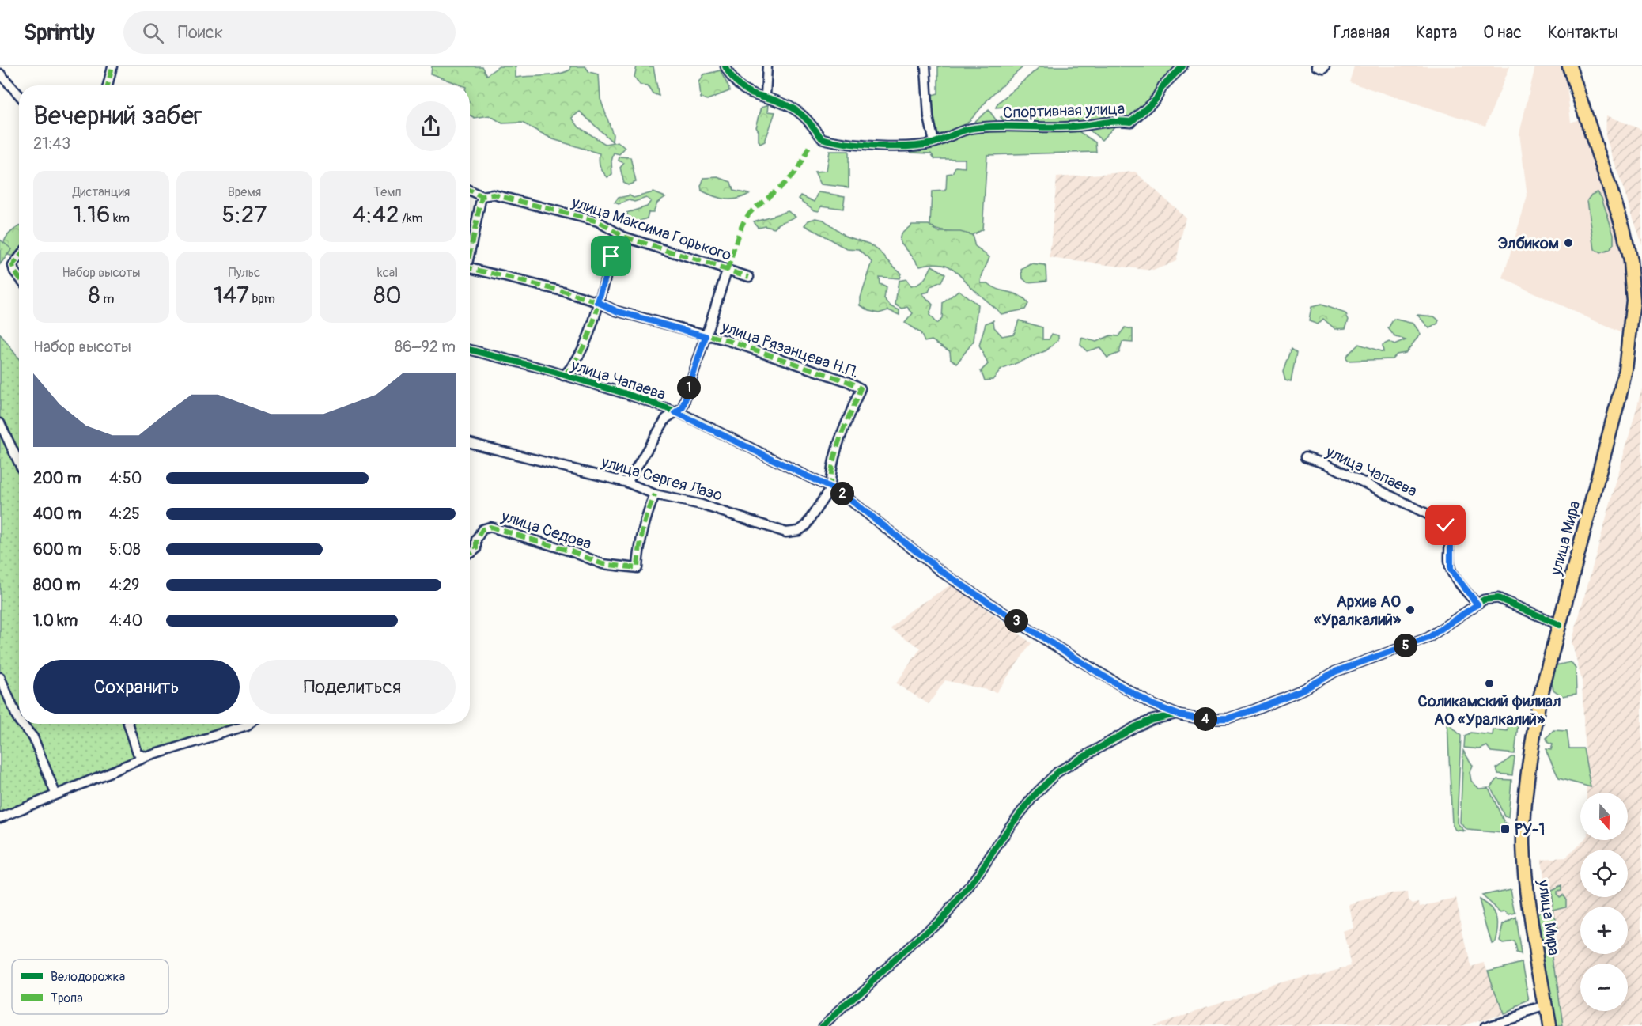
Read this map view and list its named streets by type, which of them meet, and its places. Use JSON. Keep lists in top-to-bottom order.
{
  "streets": {
    "highway": ["улица Мира"],
    "street": [
      "Спортивная улица",
      "улица Максима Горького",
      "улица Рязанцева Н.П.",
      "улица Чапаева",
      "улица Сергея Лазо",
      "улица Седова"
    ]
  },
  "crossings": [
    ["улица Рязанцева Н.П.", "улица Чапаева"],
    ["улица Рязанцева Н.П.", "улица Сергея Лазо"],
    ["улица Чапаева", "улица Сергея Лазо"],
    ["улица Чапаева", "улица Мира"],
    ["улица Сергея Лазо", "улица Седова"]
  ],
  "places": {
    "other": ["Элбиком", "Архив АО «Уралкалий»", "Соликамский филиал АО «Уралкалий»"],
    "transit": ["РУ-1"]
  },
  "legend": ["Велодорожка", "Тропа"],
  "north": "bottom",
  "page": {
    "header": "Sprintly",
    "search": "Поиск",
    "nav": [
      "Главная",
      "Карта",
      "О нас",
      "Контакты"
    ],
    "heading": ["Вечерний забег", "21:43"],
    "stats": [
      ["Дистанция", "1.16 km"],
      ["Время", "5:27"],
      ["Темп", "4:42 /km"],
      ["Набор высоты", "8 m"],
      ["Пульс", "147 bpm"],
      ["kcal", "80"]
    ],
    "chart": ["Набор высоты", "86–92 m"],
    "pins": [
      "1",
      "2",
      "3",
      "5",
      "4"
    ],
    "list": [
      {
        "name": "200 m",
        "note": "4:50"
      },
      {
        "name": "400 m",
        "note": "4:25"
      },
      {
        "name": "600 m",
        "note": "5:08"
      },
      {
        "name": "800 m",
        "note": "4:29"
      },
      {
        "name": "1.0 km",
        "note": "4:40"
      }
    ],
    "buttons": ["Сохранить", "Поделиться"],
    "map_buttons": ["+", "−"]
  }
}
